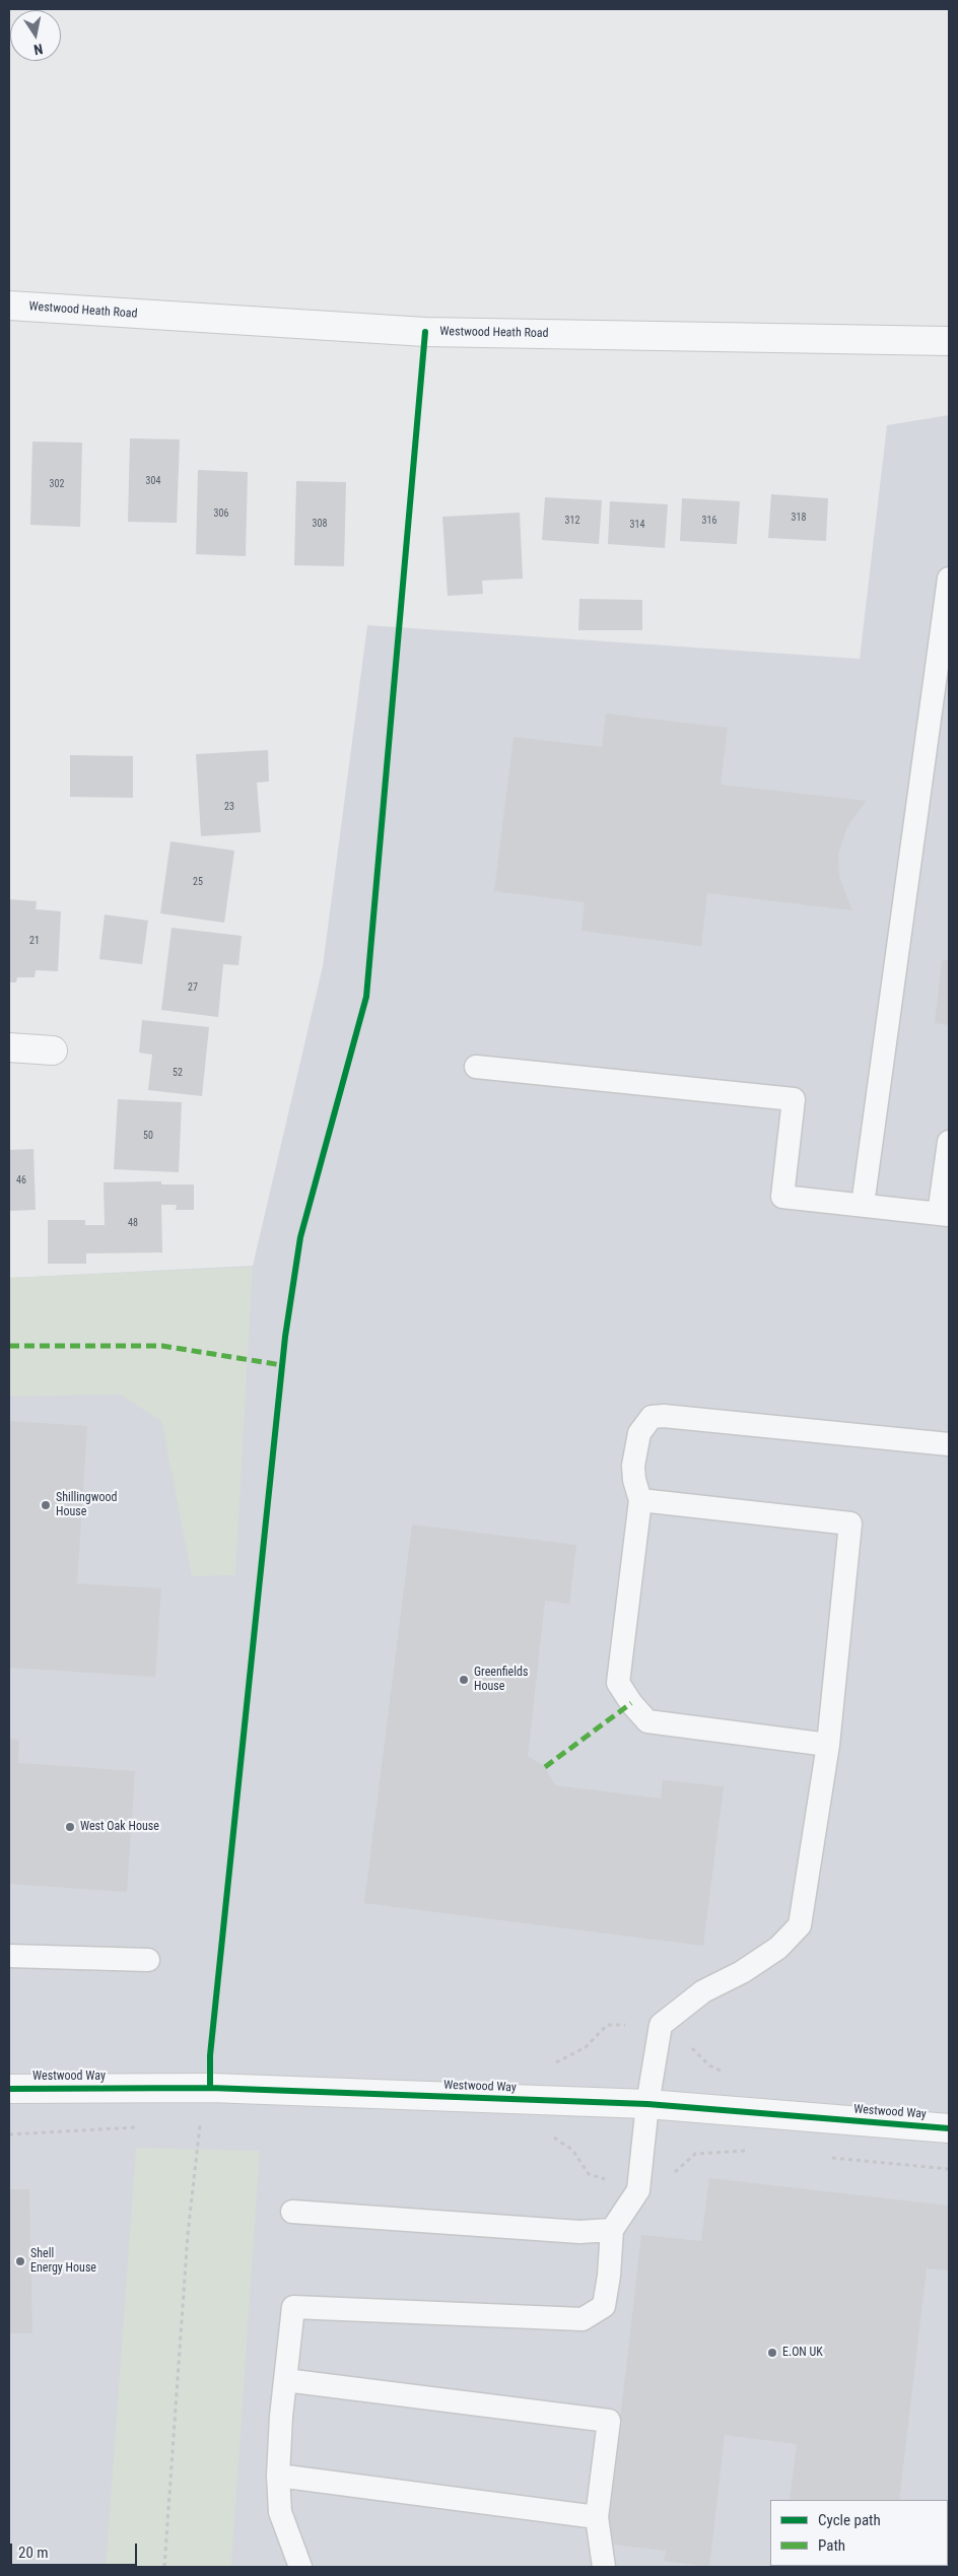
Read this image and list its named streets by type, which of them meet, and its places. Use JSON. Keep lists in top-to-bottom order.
{
  "streets": {
    "street": ["Westwood Heath Road", "Westwood Way"]
  },
  "places": [
    "Shillingwood House",
    "Greenfields House",
    "West Oak House",
    "Shell Energy House",
    "E.ON UK"
  ],
  "house_numbers": [
    "304",
    "302",
    "306",
    "318",
    "312",
    "316",
    "308",
    "314",
    "23",
    "25",
    "21",
    "27",
    "52",
    "50",
    "46",
    "48"
  ],
  "legend": ["Cycle path", "Path"],
  "scale_bar": "20 m",
  "north": "bottom"
}
